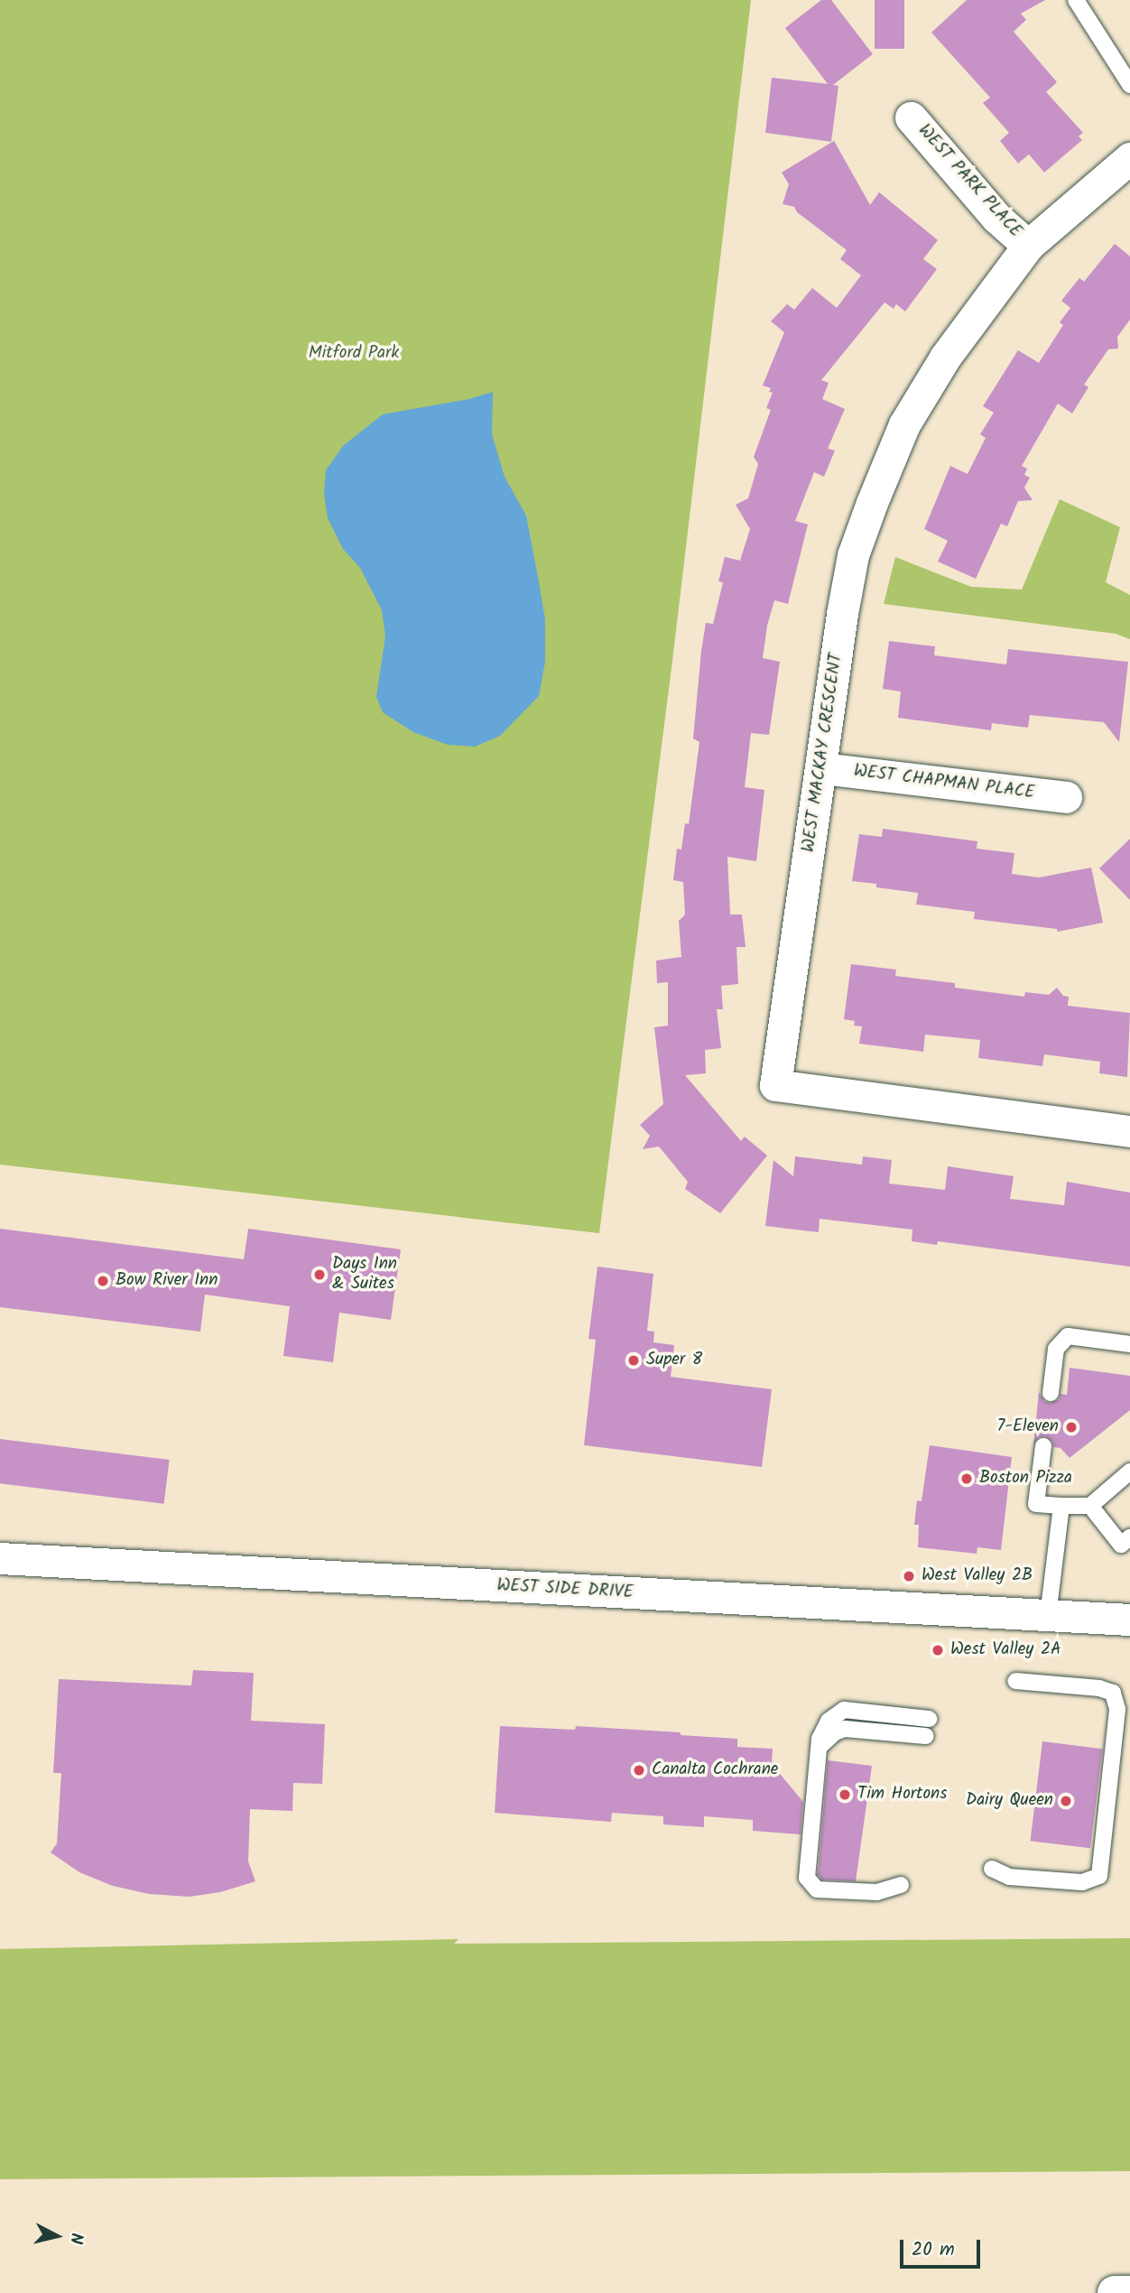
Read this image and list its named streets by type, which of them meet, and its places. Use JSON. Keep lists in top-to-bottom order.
{
  "streets": {
    "street": [
      "WEST PARK PLACE",
      "WEST MACKAY CRESCENT",
      "WEST CHAPMAN PLACE",
      "WEST SIDE DRIVE"
    ]
  },
  "crossings": [
    ["WEST PARK PLACE", "WEST MACKAY CRESCENT"],
    ["WEST MACKAY CRESCENT", "WEST CHAPMAN PLACE"]
  ],
  "parks": ["Mitford Park"],
  "places": [
    "Days Inn & Suites",
    "Bow River Inn",
    "Super 8",
    "7-Eleven",
    "Boston Pizza",
    "West Valley 2B",
    "West Valley 2A",
    "Canalta Cochrane",
    "Tim Hortons",
    "Dairy Queen"
  ],
  "scale_bar": "20 m",
  "north": "right"
}
